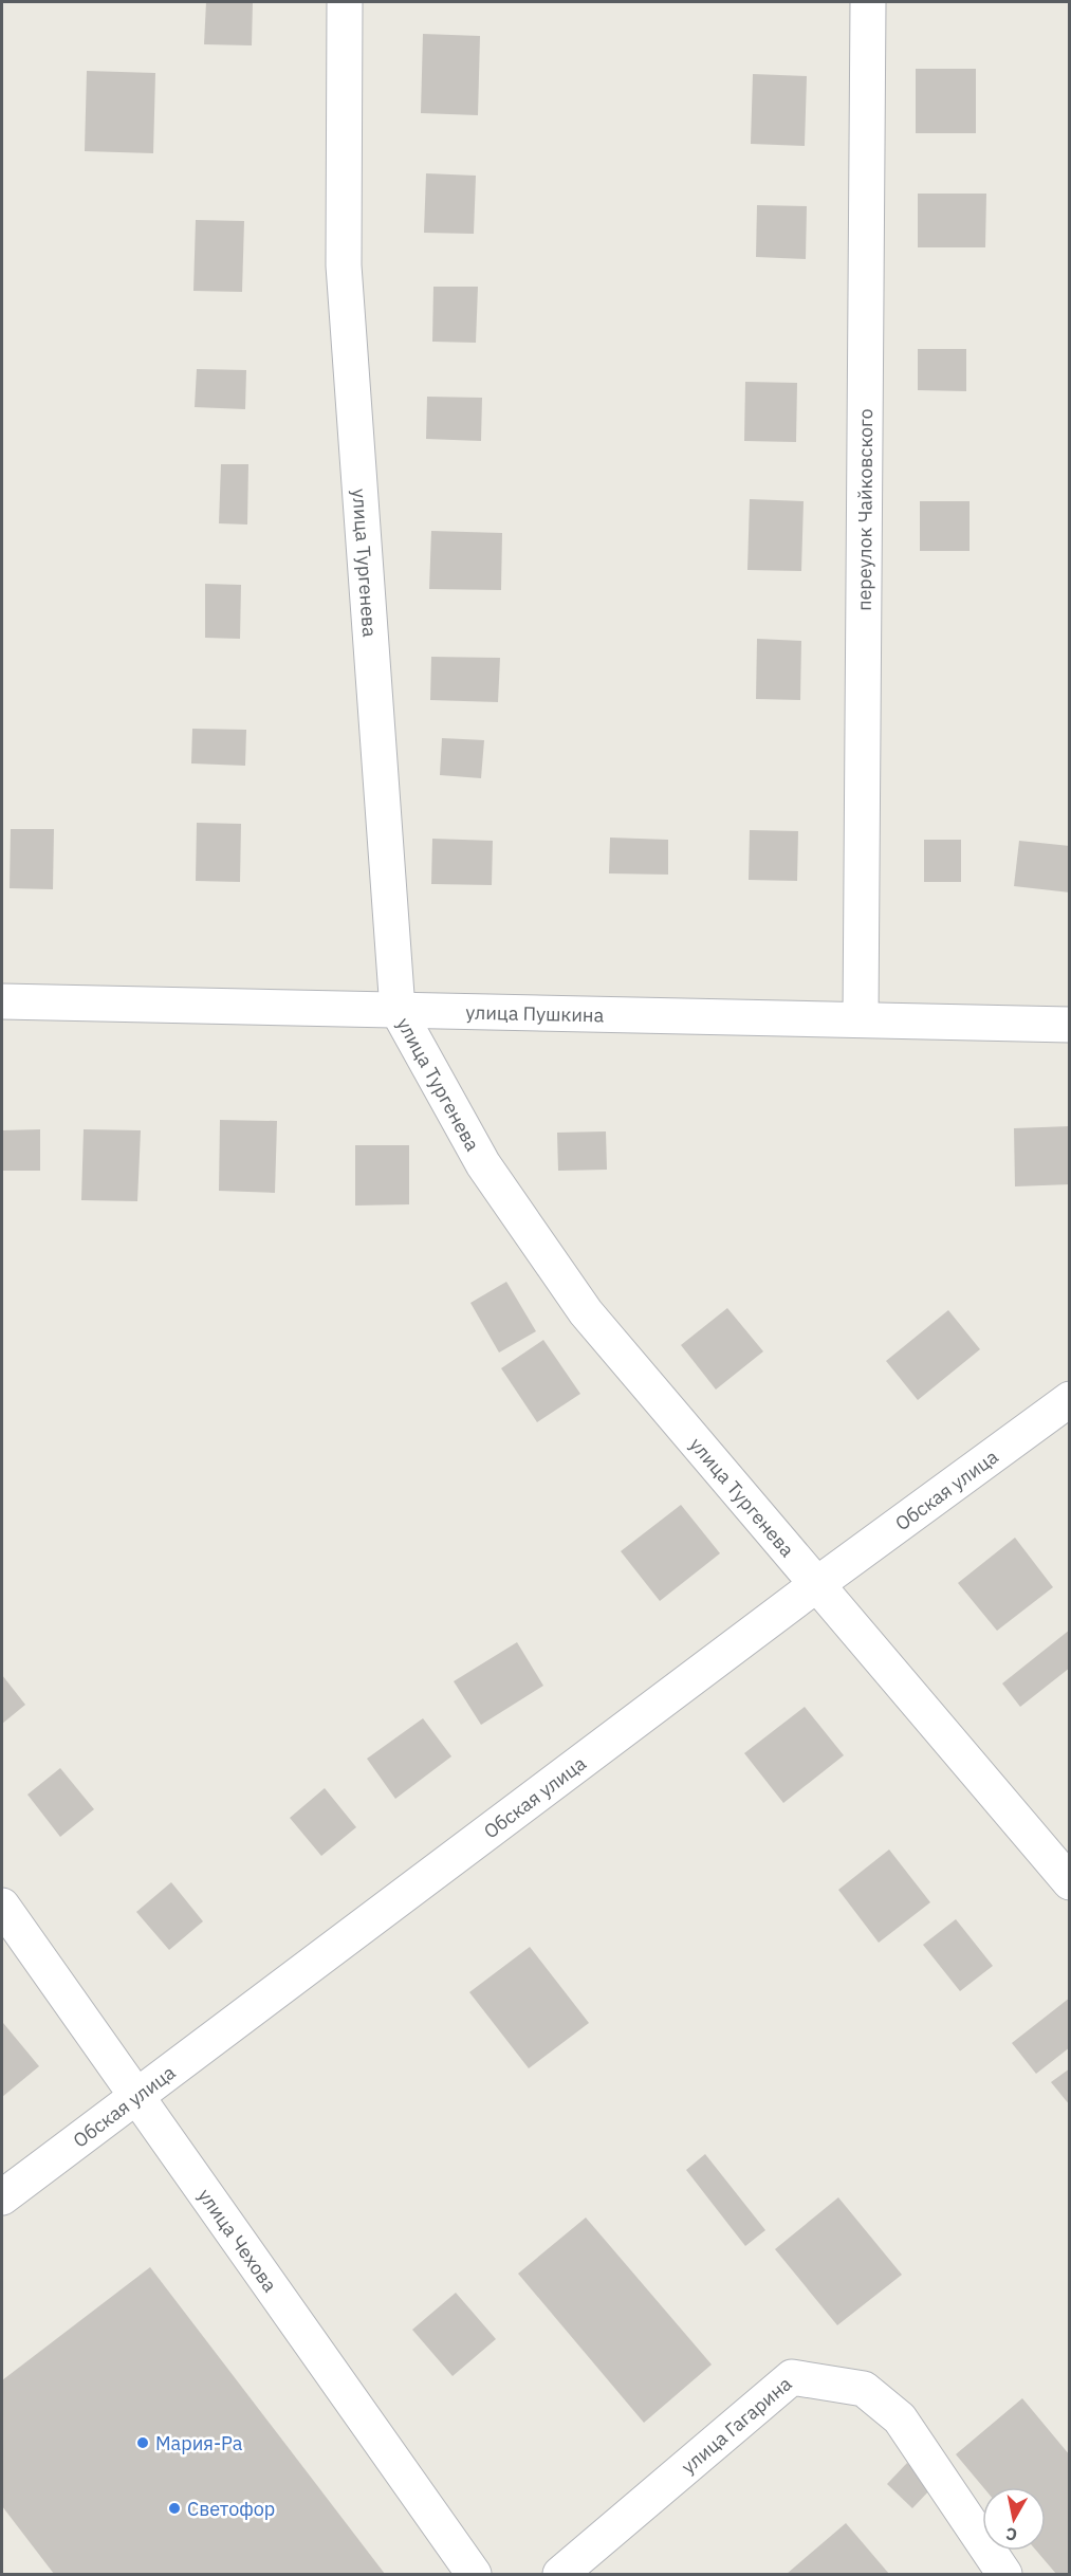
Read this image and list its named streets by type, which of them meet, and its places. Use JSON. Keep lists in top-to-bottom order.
{
  "streets": {
    "street": [
      "переулок Чайковского",
      "улица Тургенева",
      "улица Пушкина",
      "Обская улица",
      "улица Чехова",
      "улица Гагарина"
    ]
  },
  "crossings": [
    ["переулок Чайковского", "улица Пушкина"],
    ["улица Тургенева", "улица Пушкина"],
    ["улица Тургенева", "Обская улица"],
    ["Обская улица", "улица Чехова"]
  ],
  "places": ["Мария-Ра", "Светофор"],
  "north": "bottom"
}
